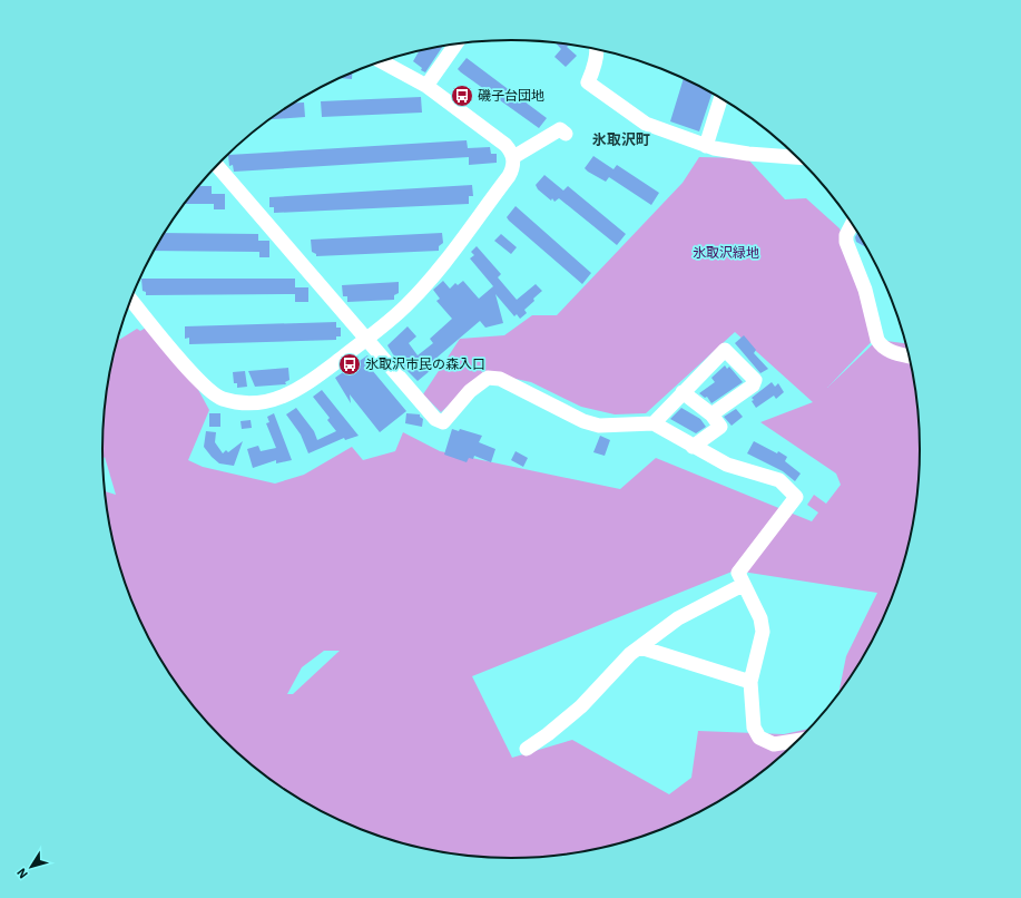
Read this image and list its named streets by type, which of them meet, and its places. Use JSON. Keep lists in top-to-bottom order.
{
  "districts": ["氷取沢町"],
  "parks": ["氷取沢緑地"],
  "places": {
    "bus stop": ["磯子台団地", "氷取沢市民の森入口"]
  },
  "north": "bottom left"
}
